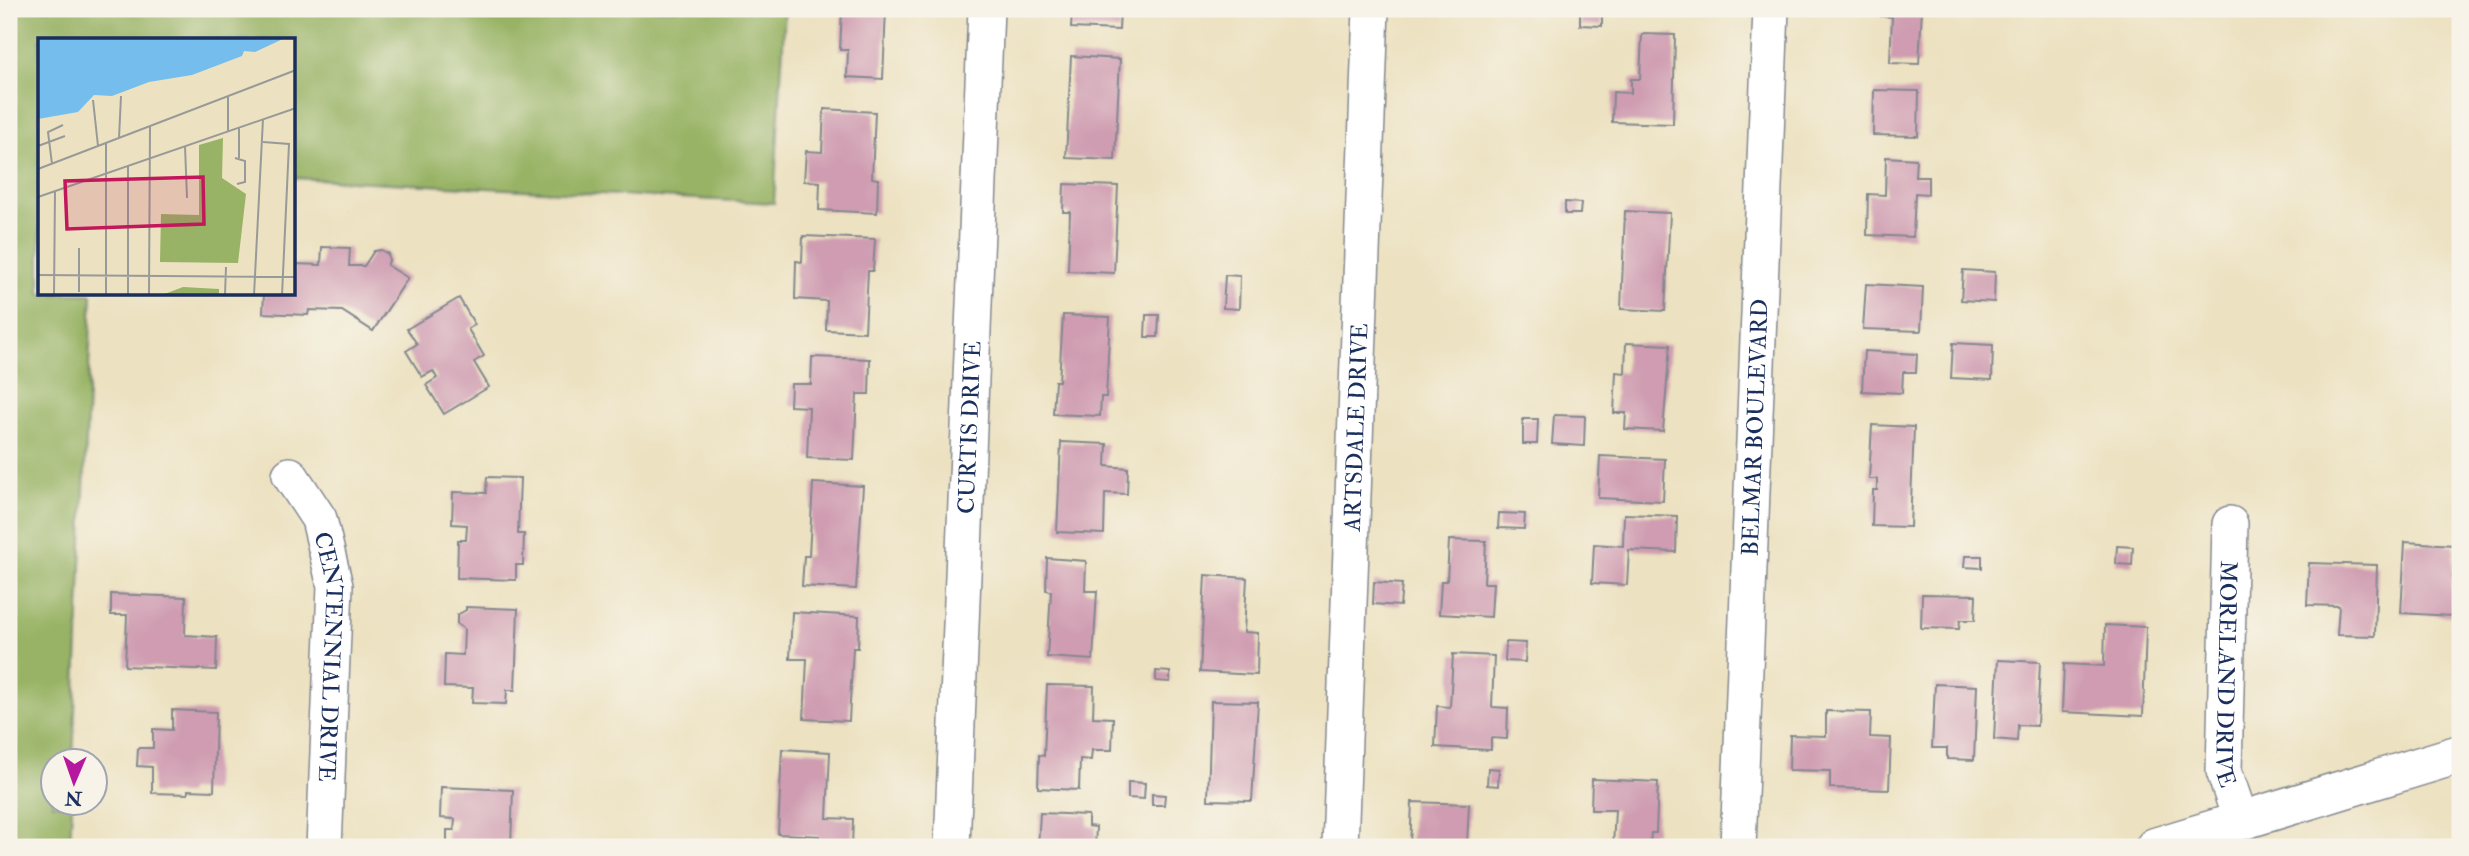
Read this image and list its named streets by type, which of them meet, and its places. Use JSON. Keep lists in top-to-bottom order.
{
  "streets": {
    "street": [
      "CURTIS DRIVE",
      "ARTSDALE DRIVE",
      "BELMAR BOULEVARD",
      "CENTENNIAL DRIVE",
      "MORELAND DRIVE"
    ]
  },
  "north": "bottom"
}
